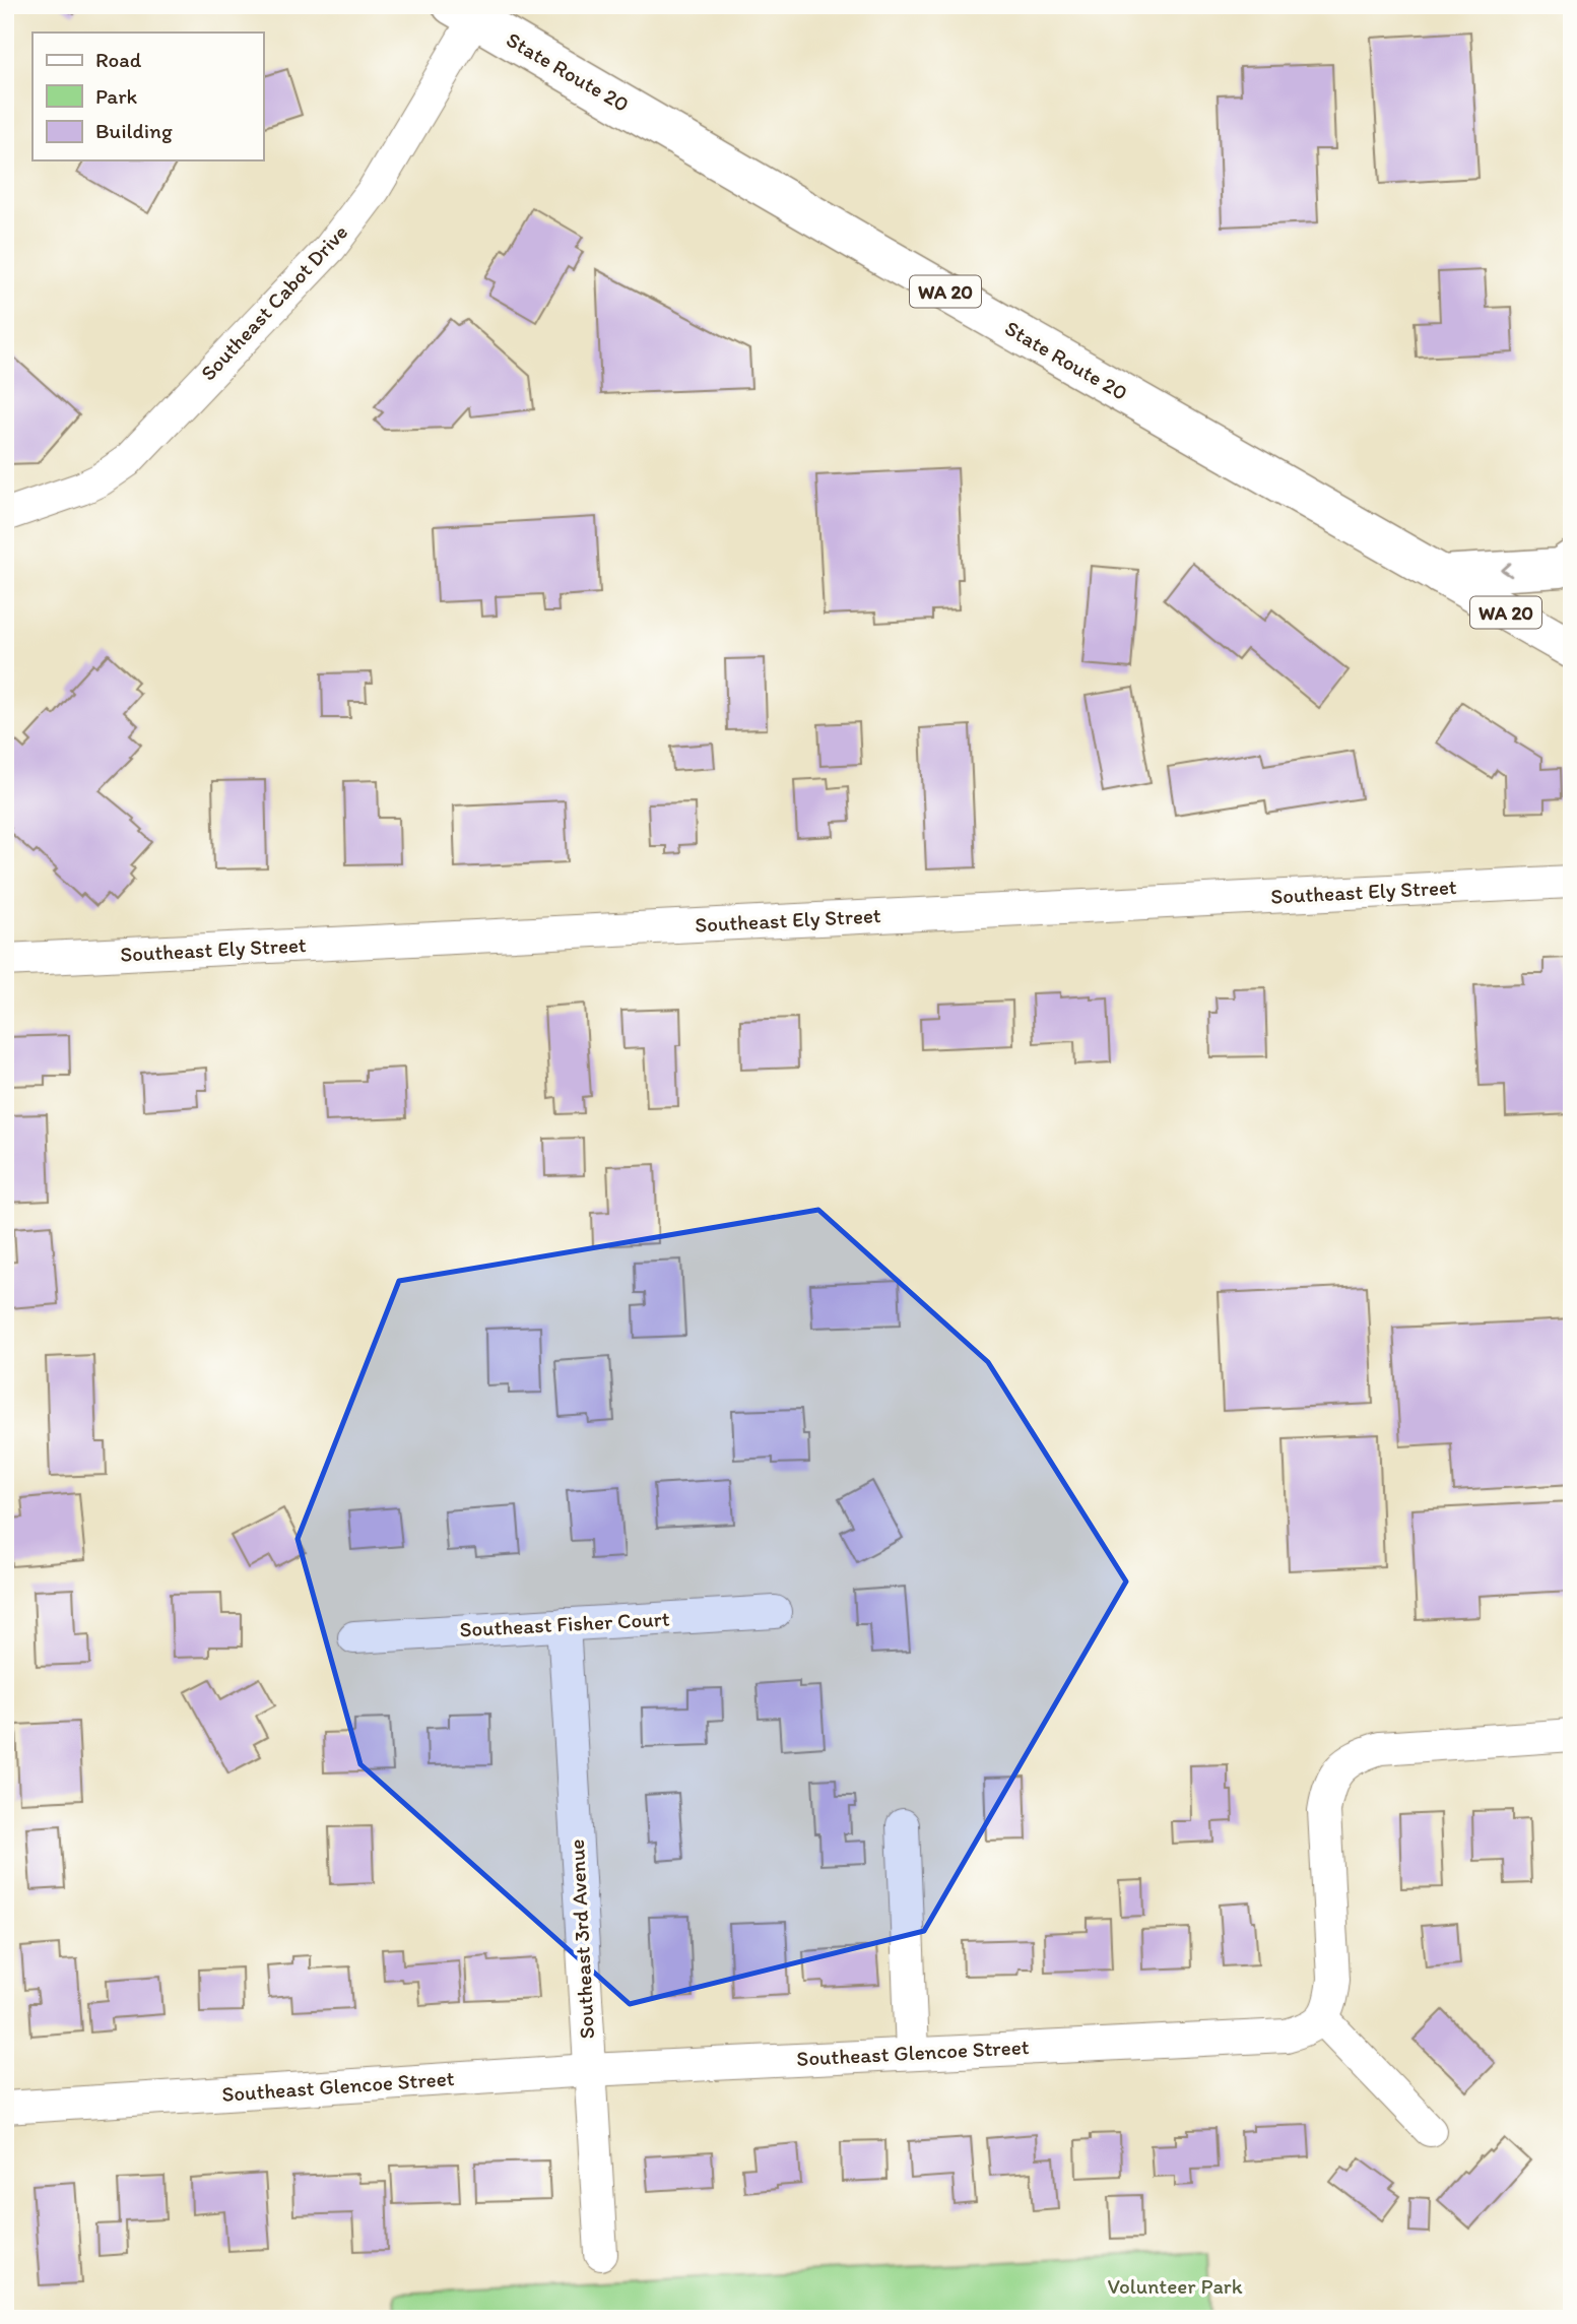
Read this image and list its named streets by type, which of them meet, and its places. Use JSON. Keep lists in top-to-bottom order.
{
  "streets": {
    "main road": ["State Route 20", "WA 20"],
    "street": [
      "Southeast Cabot Drive",
      "Southeast Ely Street",
      "Southeast Fisher Court",
      "Southeast 3rd Avenue",
      "Southeast Glencoe Street"
    ]
  },
  "crossings": [
    ["State Route 20", "Southeast Cabot Drive"],
    ["Southeast Fisher Court", "Southeast 3rd Avenue"],
    ["Southeast 3rd Avenue", "Southeast Glencoe Street"]
  ],
  "parks": ["Volunteer Park"],
  "legend": ["Road", "Park", "Building"]
}
